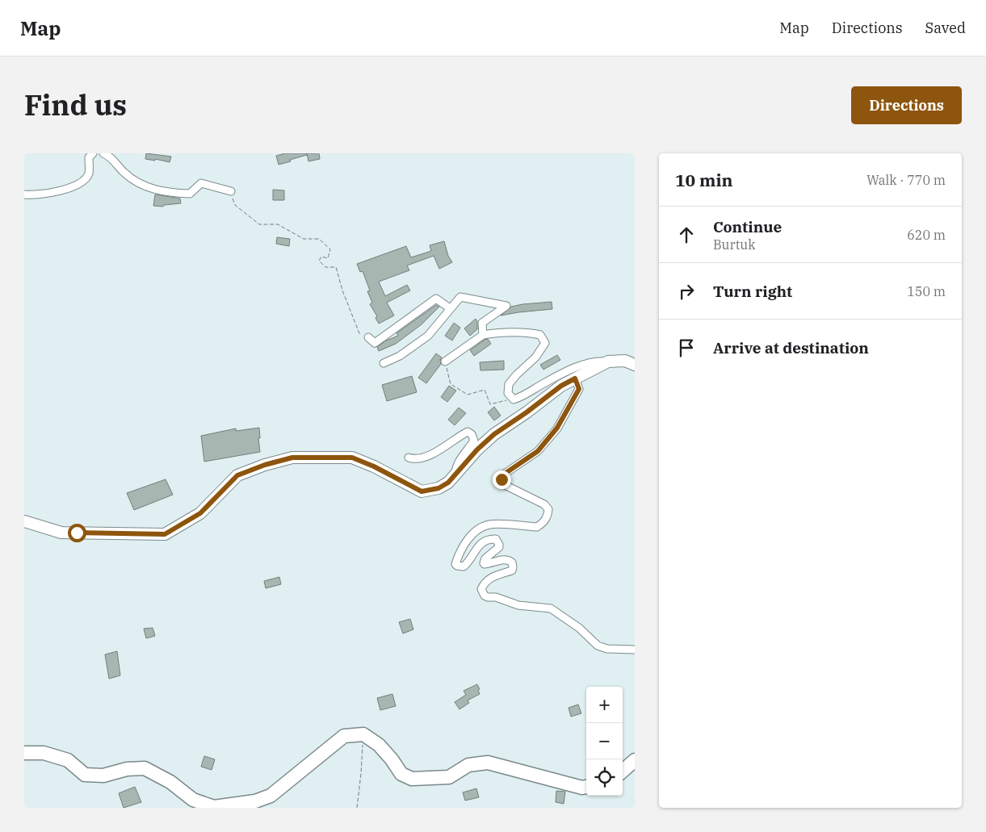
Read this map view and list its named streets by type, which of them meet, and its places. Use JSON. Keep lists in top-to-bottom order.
{
  "page": {
    "header": "Map",
    "nav": ["Map", "Directions", "Saved"],
    "title": "Find us",
    "buttons": "Directions",
    "heading": ["10 min", "Walk · 770 m"],
    "list": [
      ["Continue", "Burtuk", "620 m"],
      ["Turn right", "150 m"],
      "Arrive at destination"
    ],
    "map_buttons": ["+", "−"]
  }
}
